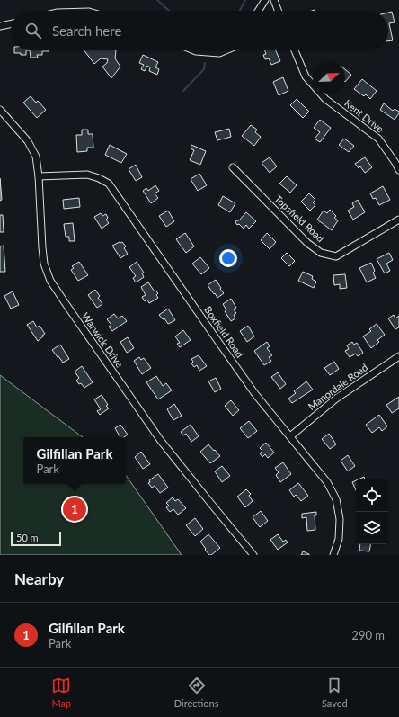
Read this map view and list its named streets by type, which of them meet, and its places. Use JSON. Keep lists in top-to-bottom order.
{
  "streets": {
    "street": [
      "Kent Drive",
      "Topsfield Road",
      "Boxfield Road",
      "Warwick Drive",
      "Manordale Road"
    ]
  },
  "crossings": [
    ["Boxfield Road", "Warwick Drive"],
    ["Boxfield Road", "Manordale Road"]
  ],
  "scale_bar": "50 m",
  "north": "top right",
  "page": {
    "search": "Search here",
    "popup": ["Gilfillan Park", "Park"],
    "pins": "1",
    "scale": "50 m",
    "heading": "Nearby",
    "list": [
      {
        "mark": "1",
        "name": "Gilfillan Park",
        "note": "Park",
        "value": "290 m"
      }
    ],
    "nav": ["Map", "Directions", "Saved"]
  }
}
